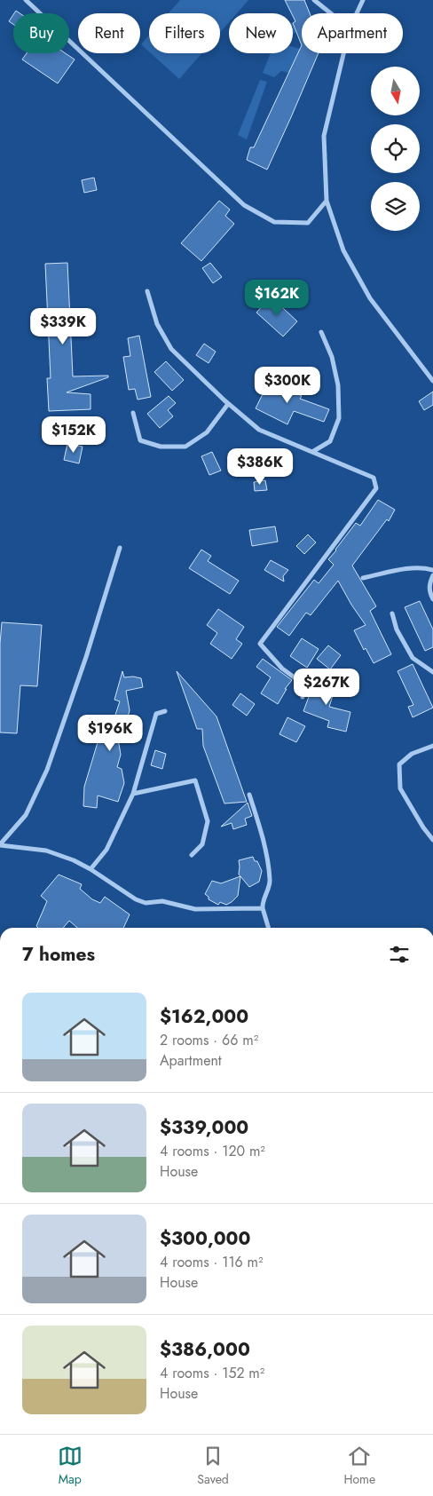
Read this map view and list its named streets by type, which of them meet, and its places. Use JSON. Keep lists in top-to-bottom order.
{
  "north": "bottom",
  "page": {
    "chip": [
      "Buy",
      "Rent",
      "Filters",
      "New",
      "Apartment"
    ],
    "price": [
      "$162K",
      "$339K",
      "$300K",
      "$152K",
      "$386K",
      "$267K",
      "$196K"
    ],
    "heading": "7 homes",
    "list": [
      {
        "name": "$162,000",
        "note": "2 rooms · 66 m² · Apartment"
      },
      {
        "name": "$339,000",
        "note": "4 rooms · 120 m² · House"
      },
      {
        "name": "$300,000",
        "note": "4 rooms · 116 m² · House"
      },
      {
        "name": "$386,000",
        "note": "4 rooms · 152 m² · House"
      }
    ],
    "tabs": ["Map", "Saved", "Home"]
  }
}
